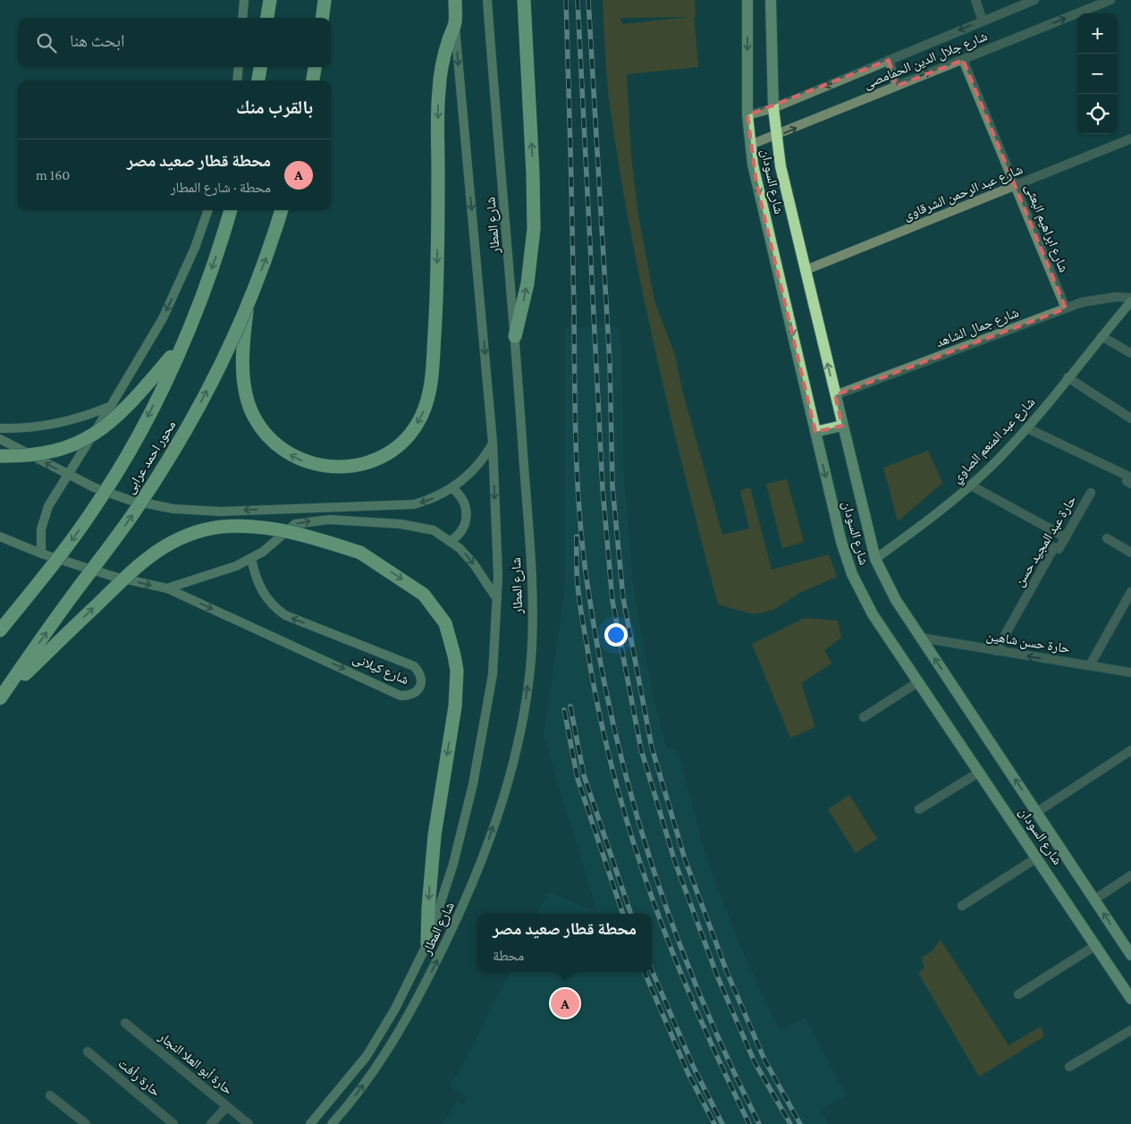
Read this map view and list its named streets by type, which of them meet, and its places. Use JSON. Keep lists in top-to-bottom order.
{
  "streets": {
    "highway": ["محور احمد عرابى"],
    "main road": ["شارع السودان"],
    "street": [
      "شارع جلال الدين الحمامصى",
      "شارع عبد الرحمن الشرقاوى",
      "شارع المطار",
      "شارع ابراهيم البعثى",
      "شارع جمال الشاهد",
      "شارع عبد المنعم الصاوي",
      "حارة عبد المجيد حسن",
      "حارة حسن شاهين",
      "شارع كيلانى",
      "حارة أبو العلا النجار",
      "حارة رأفت"
    ]
  },
  "crossings": [
    ["شارع جلال الدين الحمامصى", "شارع السودان"],
    ["شارع جلال الدين الحمامصى", "شارع ابراهيم البعثى"],
    ["شارع السودان", "شارع عبد الرحمن الشرقاوى"],
    ["شارع السودان", "شارع جمال الشاهد"],
    ["شارع السودان", "شارع عبد المنعم الصاوي"],
    ["شارع السودان", "حارة حسن شاهين"],
    ["شارع عبد الرحمن الشرقاوى", "شارع ابراهيم البعثى"],
    ["شارع ابراهيم البعثى", "شارع جمال الشاهد"],
    ["حارة عبد المجيد حسن", "حارة حسن شاهين"]
  ],
  "one_way": ["حارة حسن شاهين"],
  "page": {
    "map_buttons": ["+", "−"],
    "search": "ابحث هنا",
    "heading": "بالقرب منك",
    "list": [
      {
        "mark": "A",
        "name": "محطة قطار صعيد مصر",
        "note": "محطة · شارع المطار",
        "value": "160 m"
      }
    ],
    "popup": ["محطة قطار صعيد مصر", "محطة"],
    "pins": "A"
  }
}
